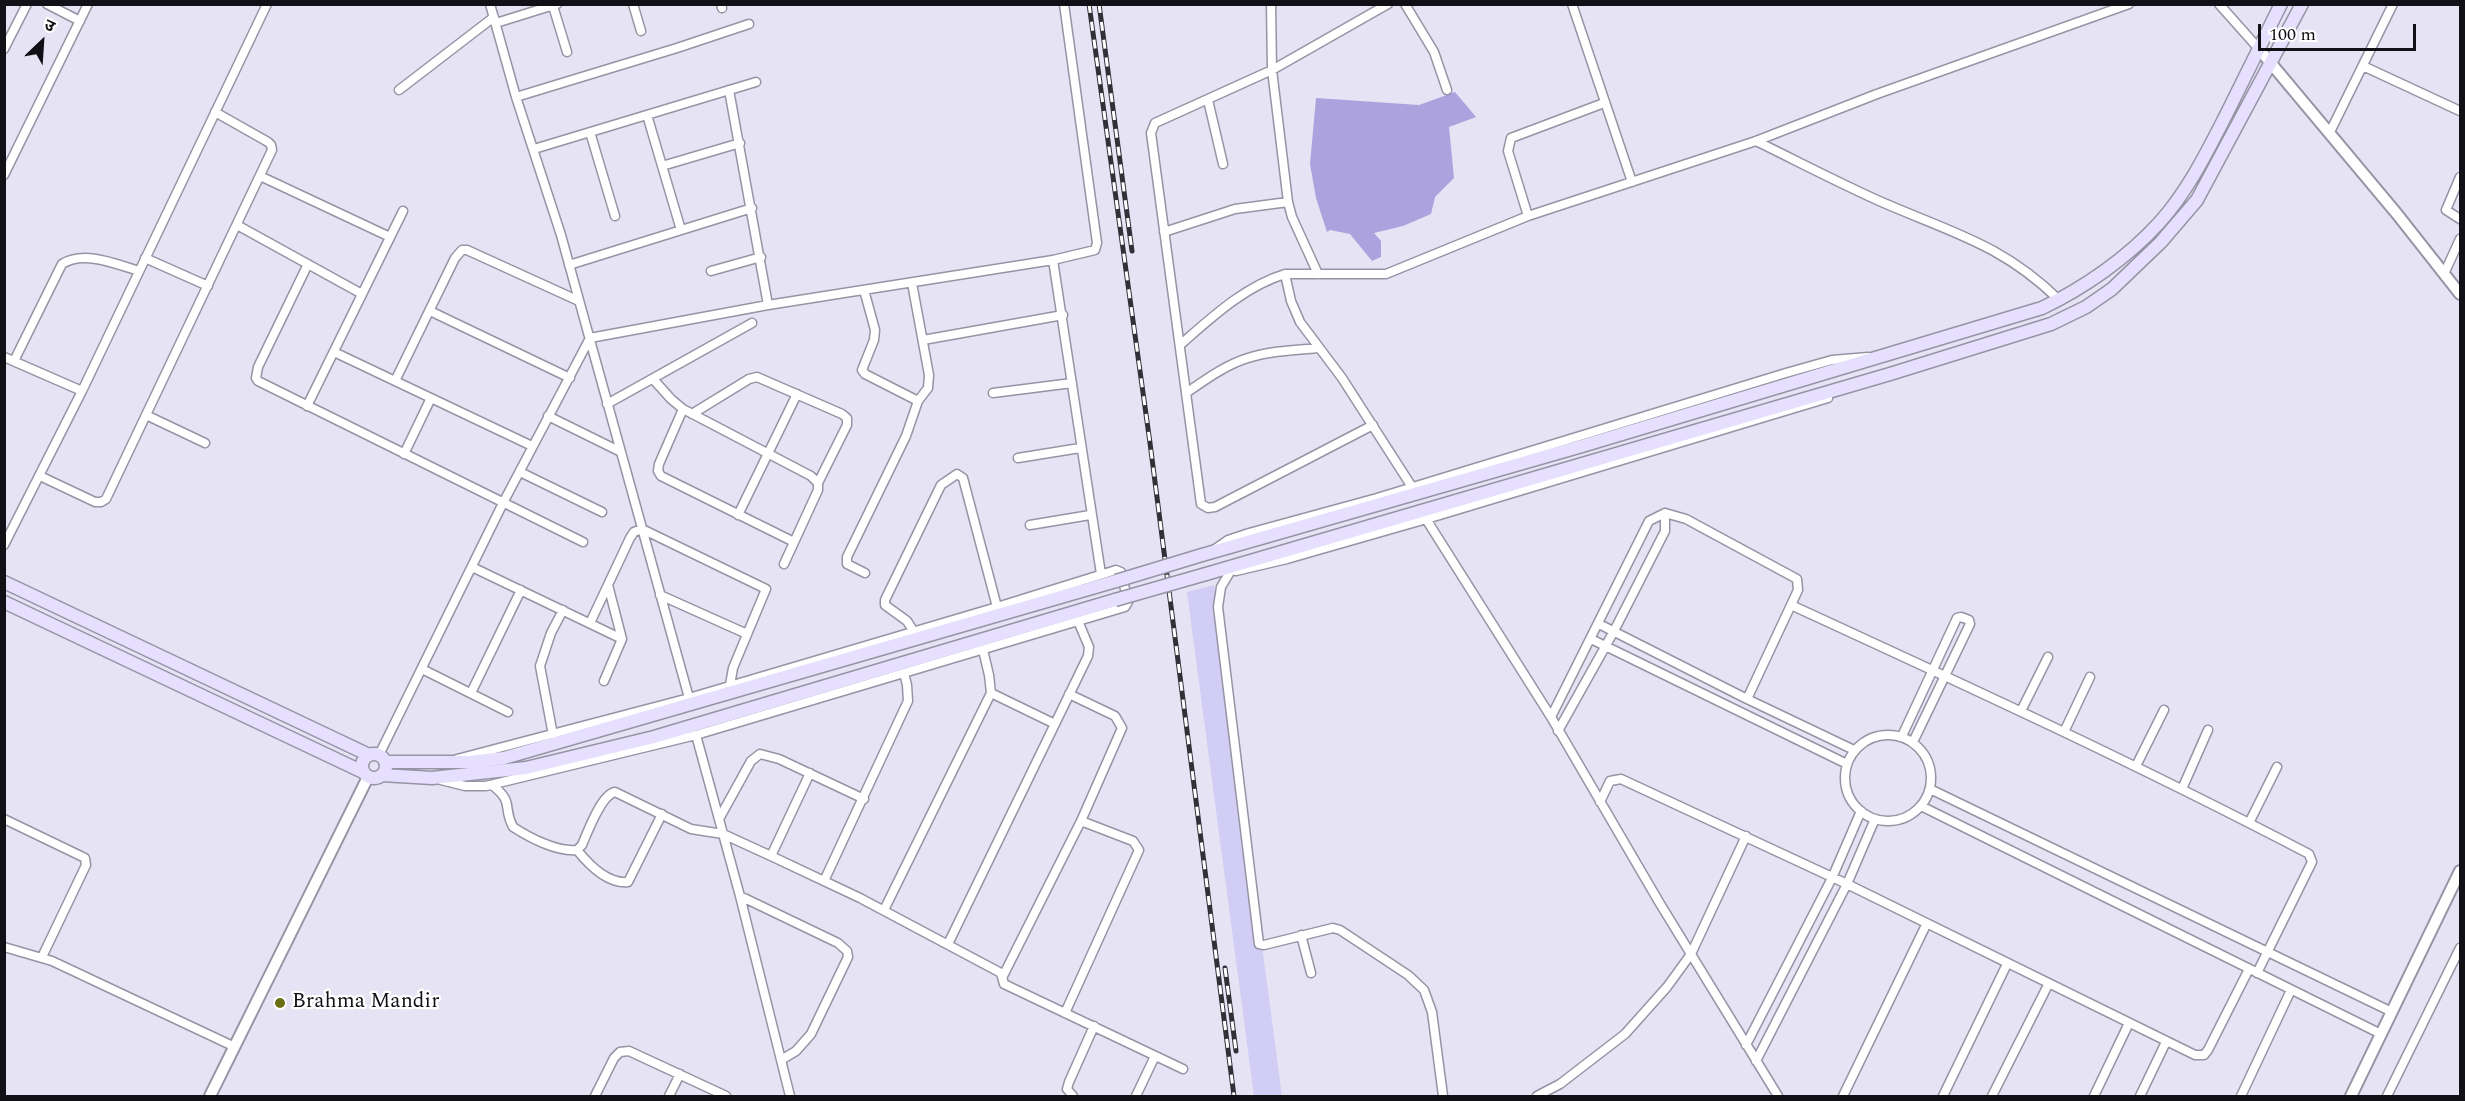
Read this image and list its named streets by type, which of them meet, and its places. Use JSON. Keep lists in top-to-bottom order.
{
  "places": ["Brahma Mandir"],
  "scale_bar": "100 m",
  "north": "top right"
}
